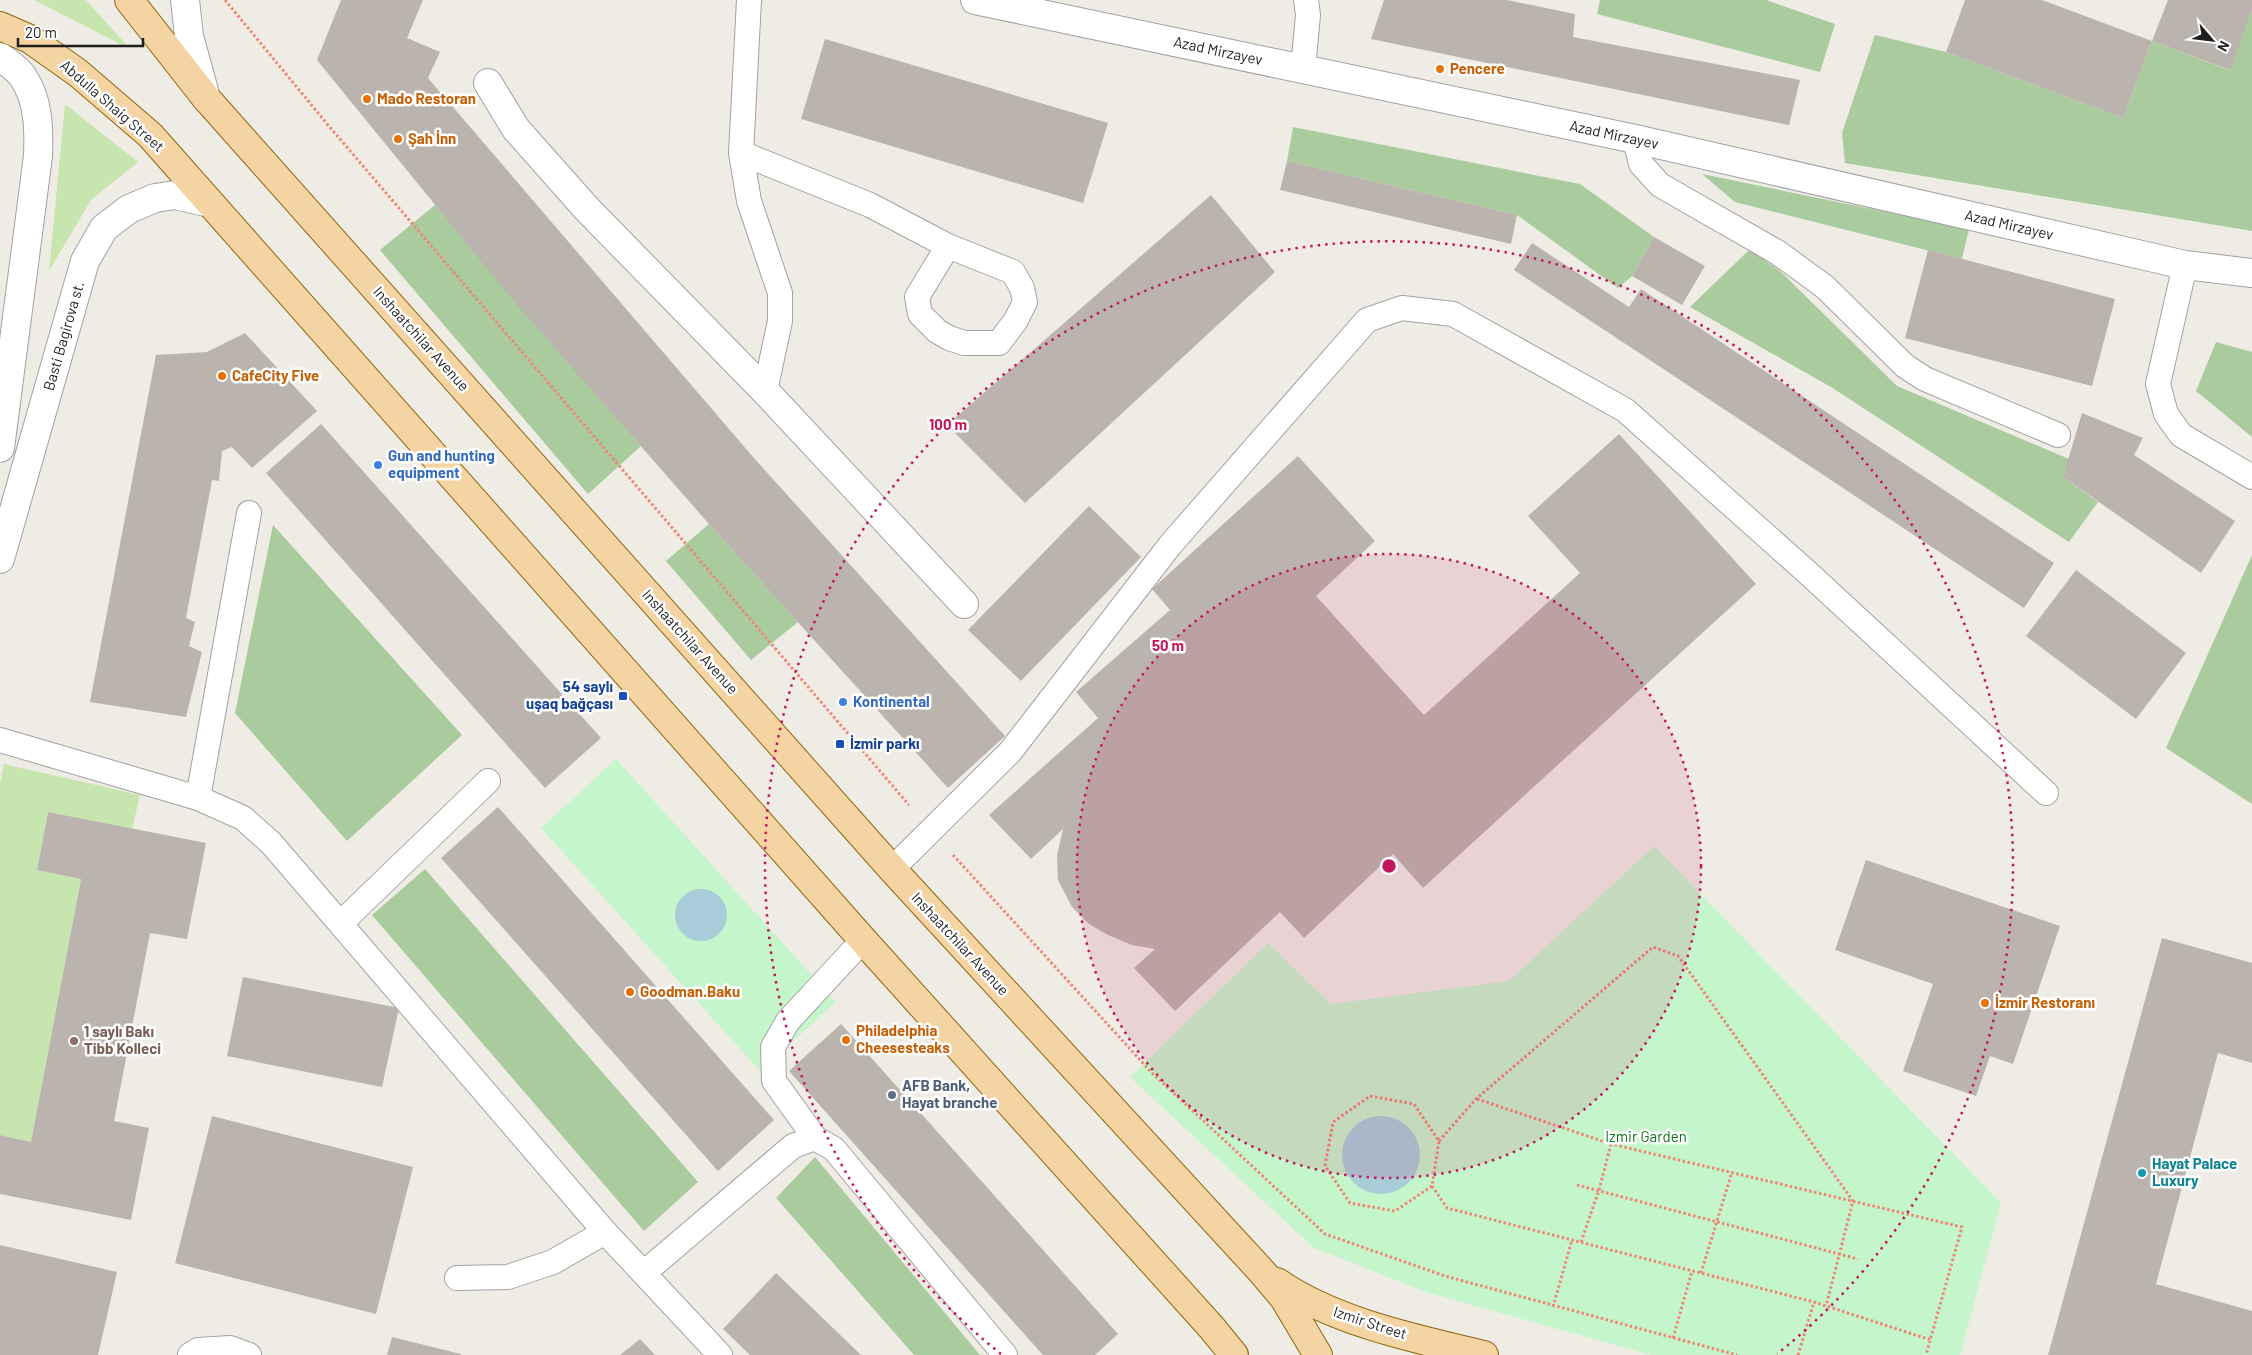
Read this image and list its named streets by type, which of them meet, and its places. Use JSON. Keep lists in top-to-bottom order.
{
  "streets": {
    "main road": ["Abdulla Shaig Street", "Inshaatchilar Avenue", "Izmir Street"],
    "street": ["Azad Mirzayev", "Basti Bagirova st."]
  },
  "crossings": [
    ["Abdulla Shaig Street", "Basti Bagirova st."],
    ["Inshaatchilar Avenue", "Izmir Street"]
  ],
  "parks": ["Izmir Garden"],
  "places": {
    "other": [
      "Pencere",
      "Mado Restoran",
      "Şah İnn",
      "CafeCity Five",
      "Gun and hunting equipment",
      "Kontinental",
      "Goodman.Baku",
      "İzmir Restoranı",
      "Philadelphia Cheesesteaks",
      "1 saylı Bakı Tibb Kolleci",
      "AFB Bank, Hayat branche",
      "Hayat Palace Luxury"
    ],
    "transit": ["54 saylı uşaq bağçası", "İzmir parkı"]
  },
  "scale_bar": "20 m",
  "north": "bottom right",
  "rings": ["100 m", "50 m"]
}
